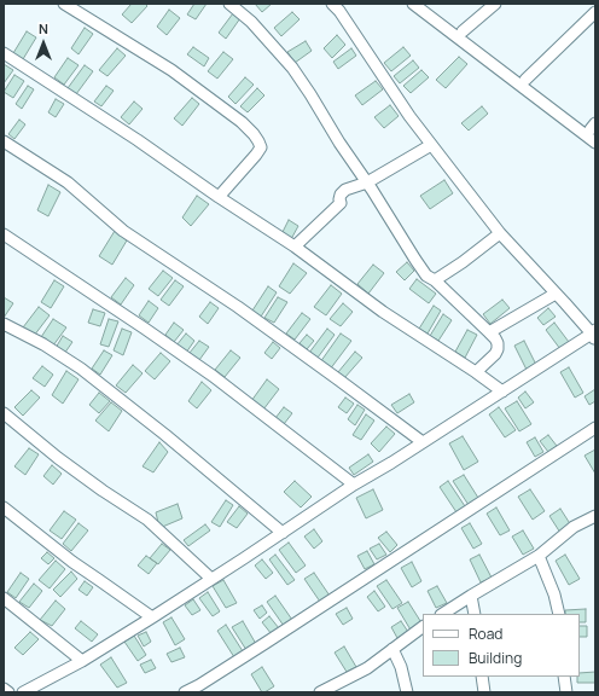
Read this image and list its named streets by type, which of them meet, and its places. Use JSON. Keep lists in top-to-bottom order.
{
  "legend": ["Road", "Building"],
  "north": "top"
}
